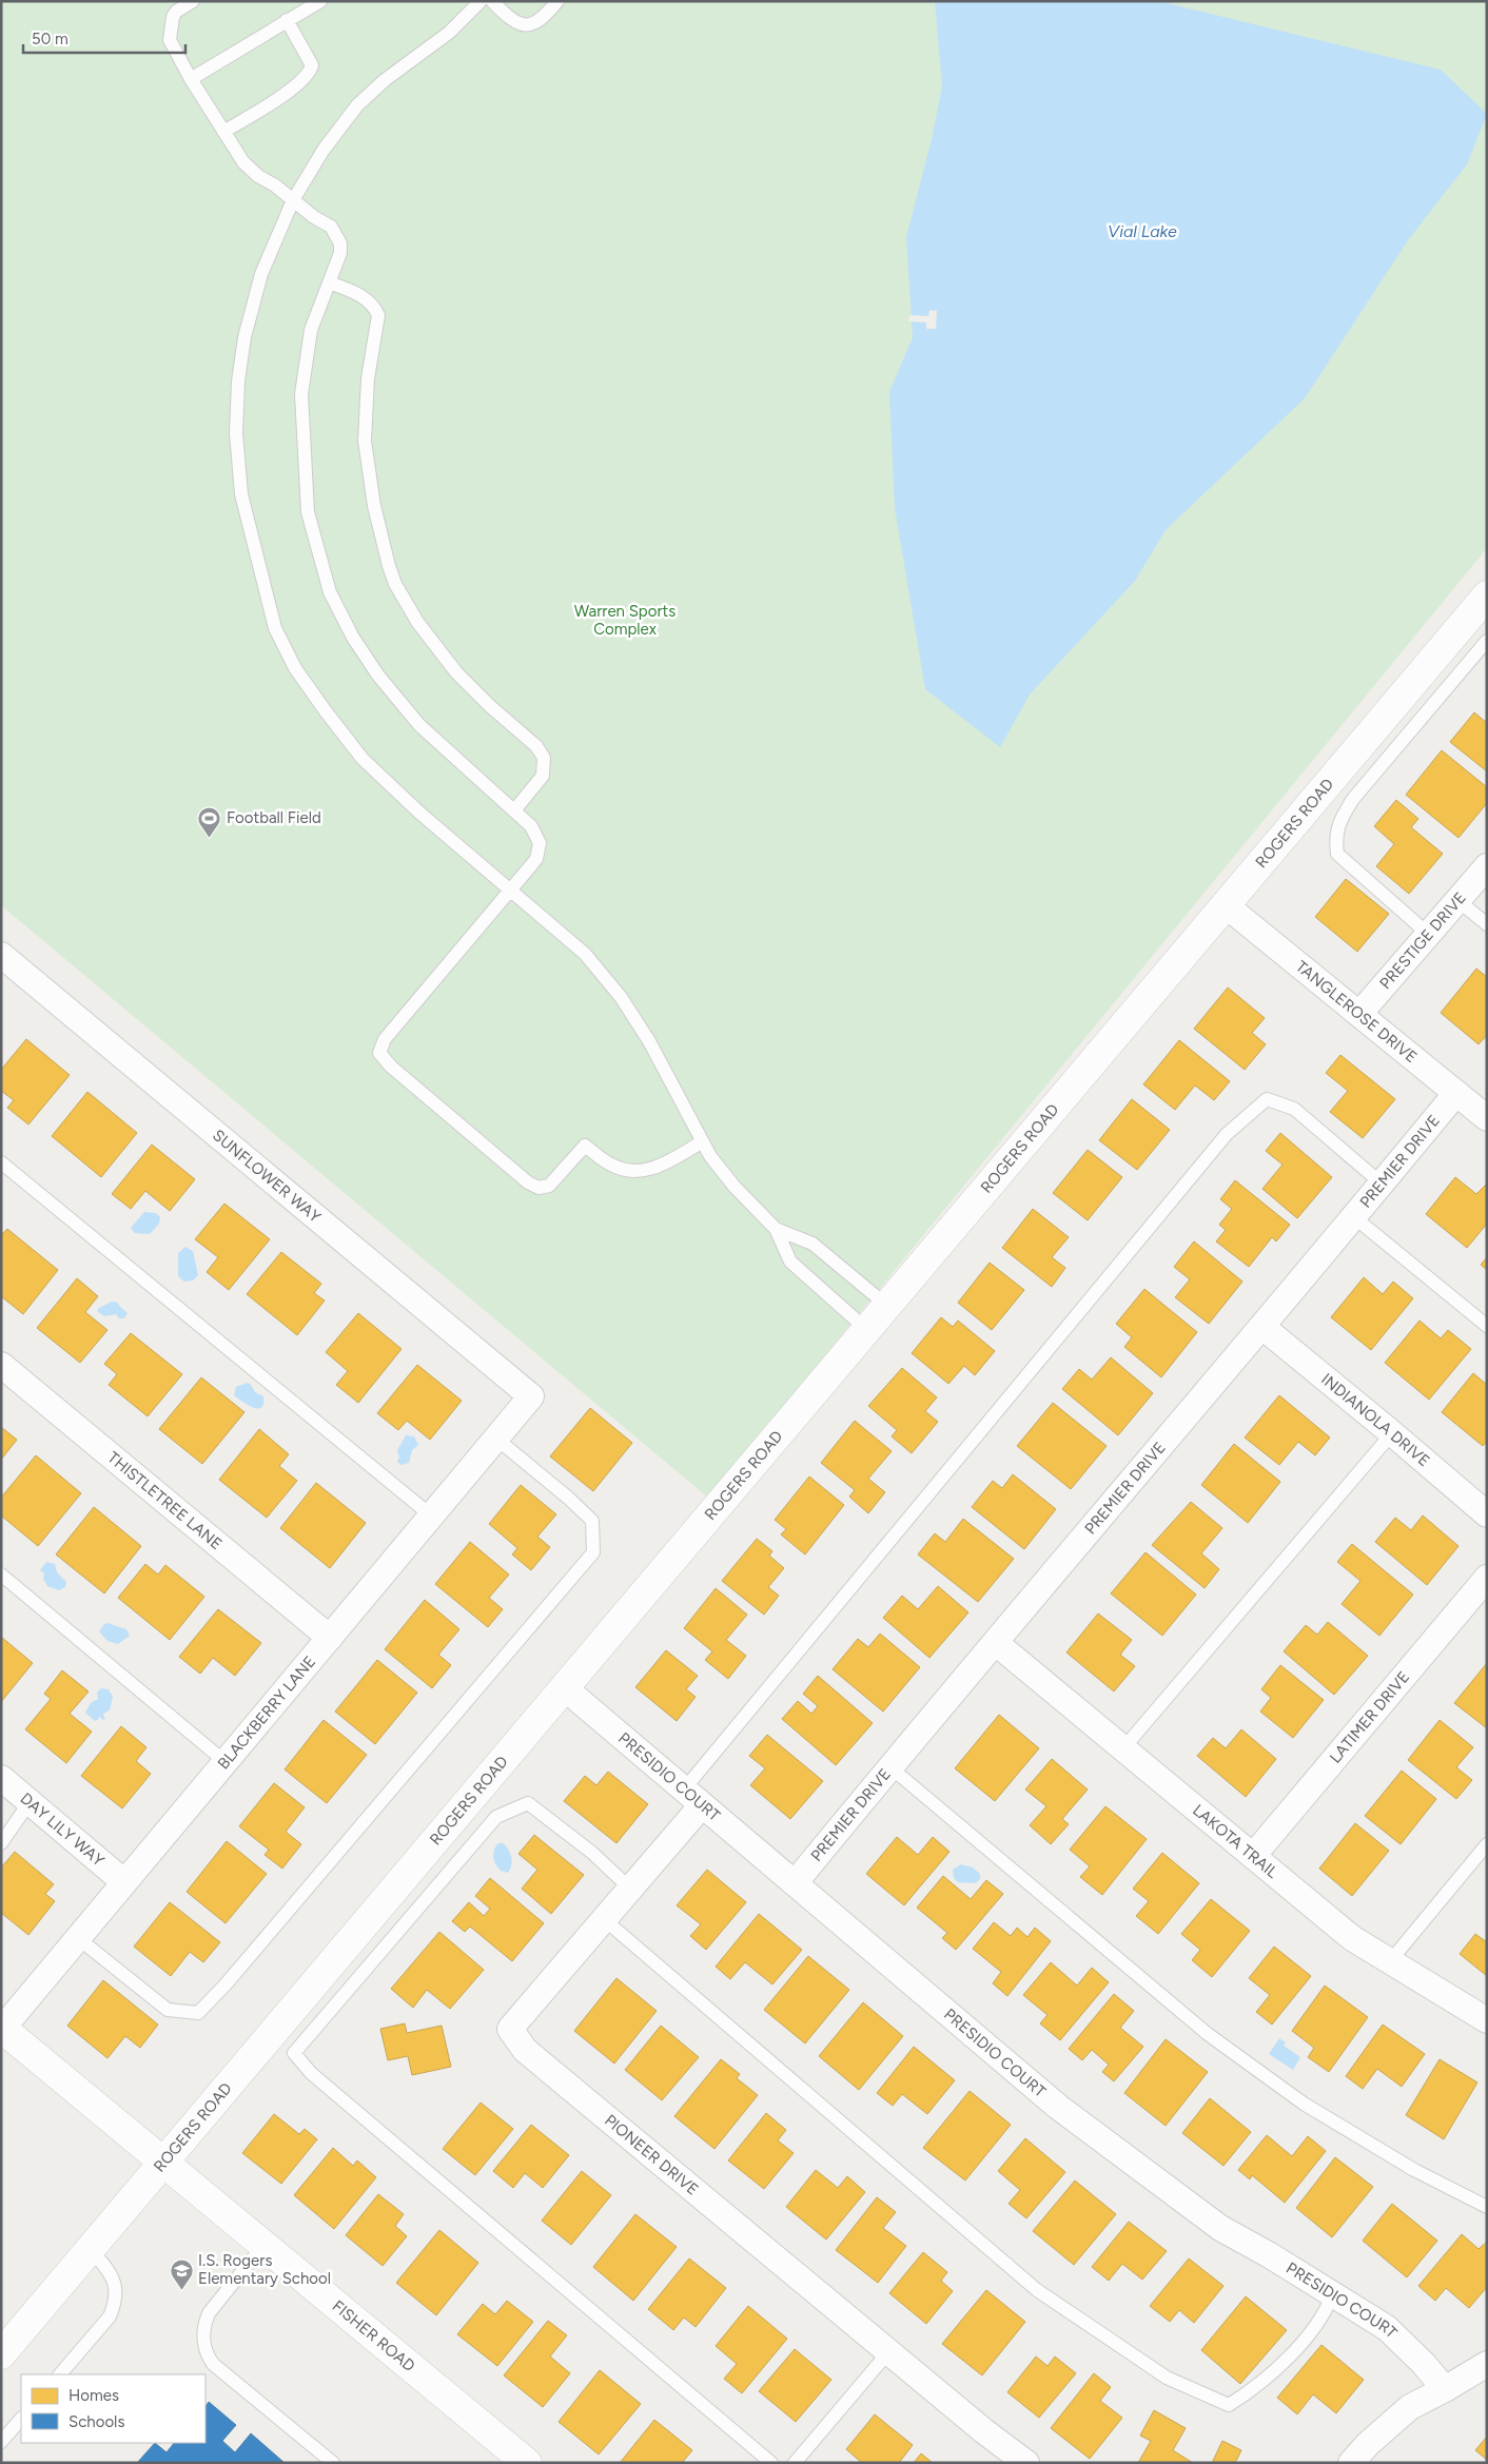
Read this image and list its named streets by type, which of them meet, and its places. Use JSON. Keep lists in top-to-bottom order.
{
  "streets": {
    "street": [
      "ROGERS ROAD",
      "PRESTIGE DRIVE",
      "TANGLEROSE DRIVE",
      "PREMIER DRIVE",
      "SUNFLOWER WAY",
      "INDIANOLA DRIVE",
      "THISTLETREE LANE",
      "BLACKBERRY LANE",
      "LATIMER DRIVE",
      "PRESIDIO COURT",
      "DAY LILY WAY",
      "LAKOTA TRAIL",
      "PIONEER DRIVE",
      "FISHER ROAD"
    ]
  },
  "crossings": [
    ["ROGERS ROAD", "TANGLEROSE DRIVE"],
    ["ROGERS ROAD", "PRESIDIO COURT"],
    ["ROGERS ROAD", "FISHER ROAD"],
    ["PRESTIGE DRIVE", "TANGLEROSE DRIVE"],
    ["TANGLEROSE DRIVE", "PREMIER DRIVE"],
    ["PREMIER DRIVE", "INDIANOLA DRIVE"],
    ["PREMIER DRIVE", "PRESIDIO COURT"],
    ["PREMIER DRIVE", "LAKOTA TRAIL"],
    ["SUNFLOWER WAY", "BLACKBERRY LANE"],
    ["THISTLETREE LANE", "BLACKBERRY LANE"],
    ["BLACKBERRY LANE", "DAY LILY WAY"],
    ["BLACKBERRY LANE", "FISHER ROAD"],
    ["LATIMER DRIVE", "LAKOTA TRAIL"],
    ["PRESIDIO COURT", "PIONEER DRIVE"]
  ],
  "water": ["Vial Lake"],
  "parks": ["Warren Sports Complex"],
  "places": {
    "sports": ["Football Field"],
    "school or university": ["I.S. Rogers Elementary School"]
  },
  "legend": ["Homes", "Schools"],
  "scale_bar": "50 m"
}
